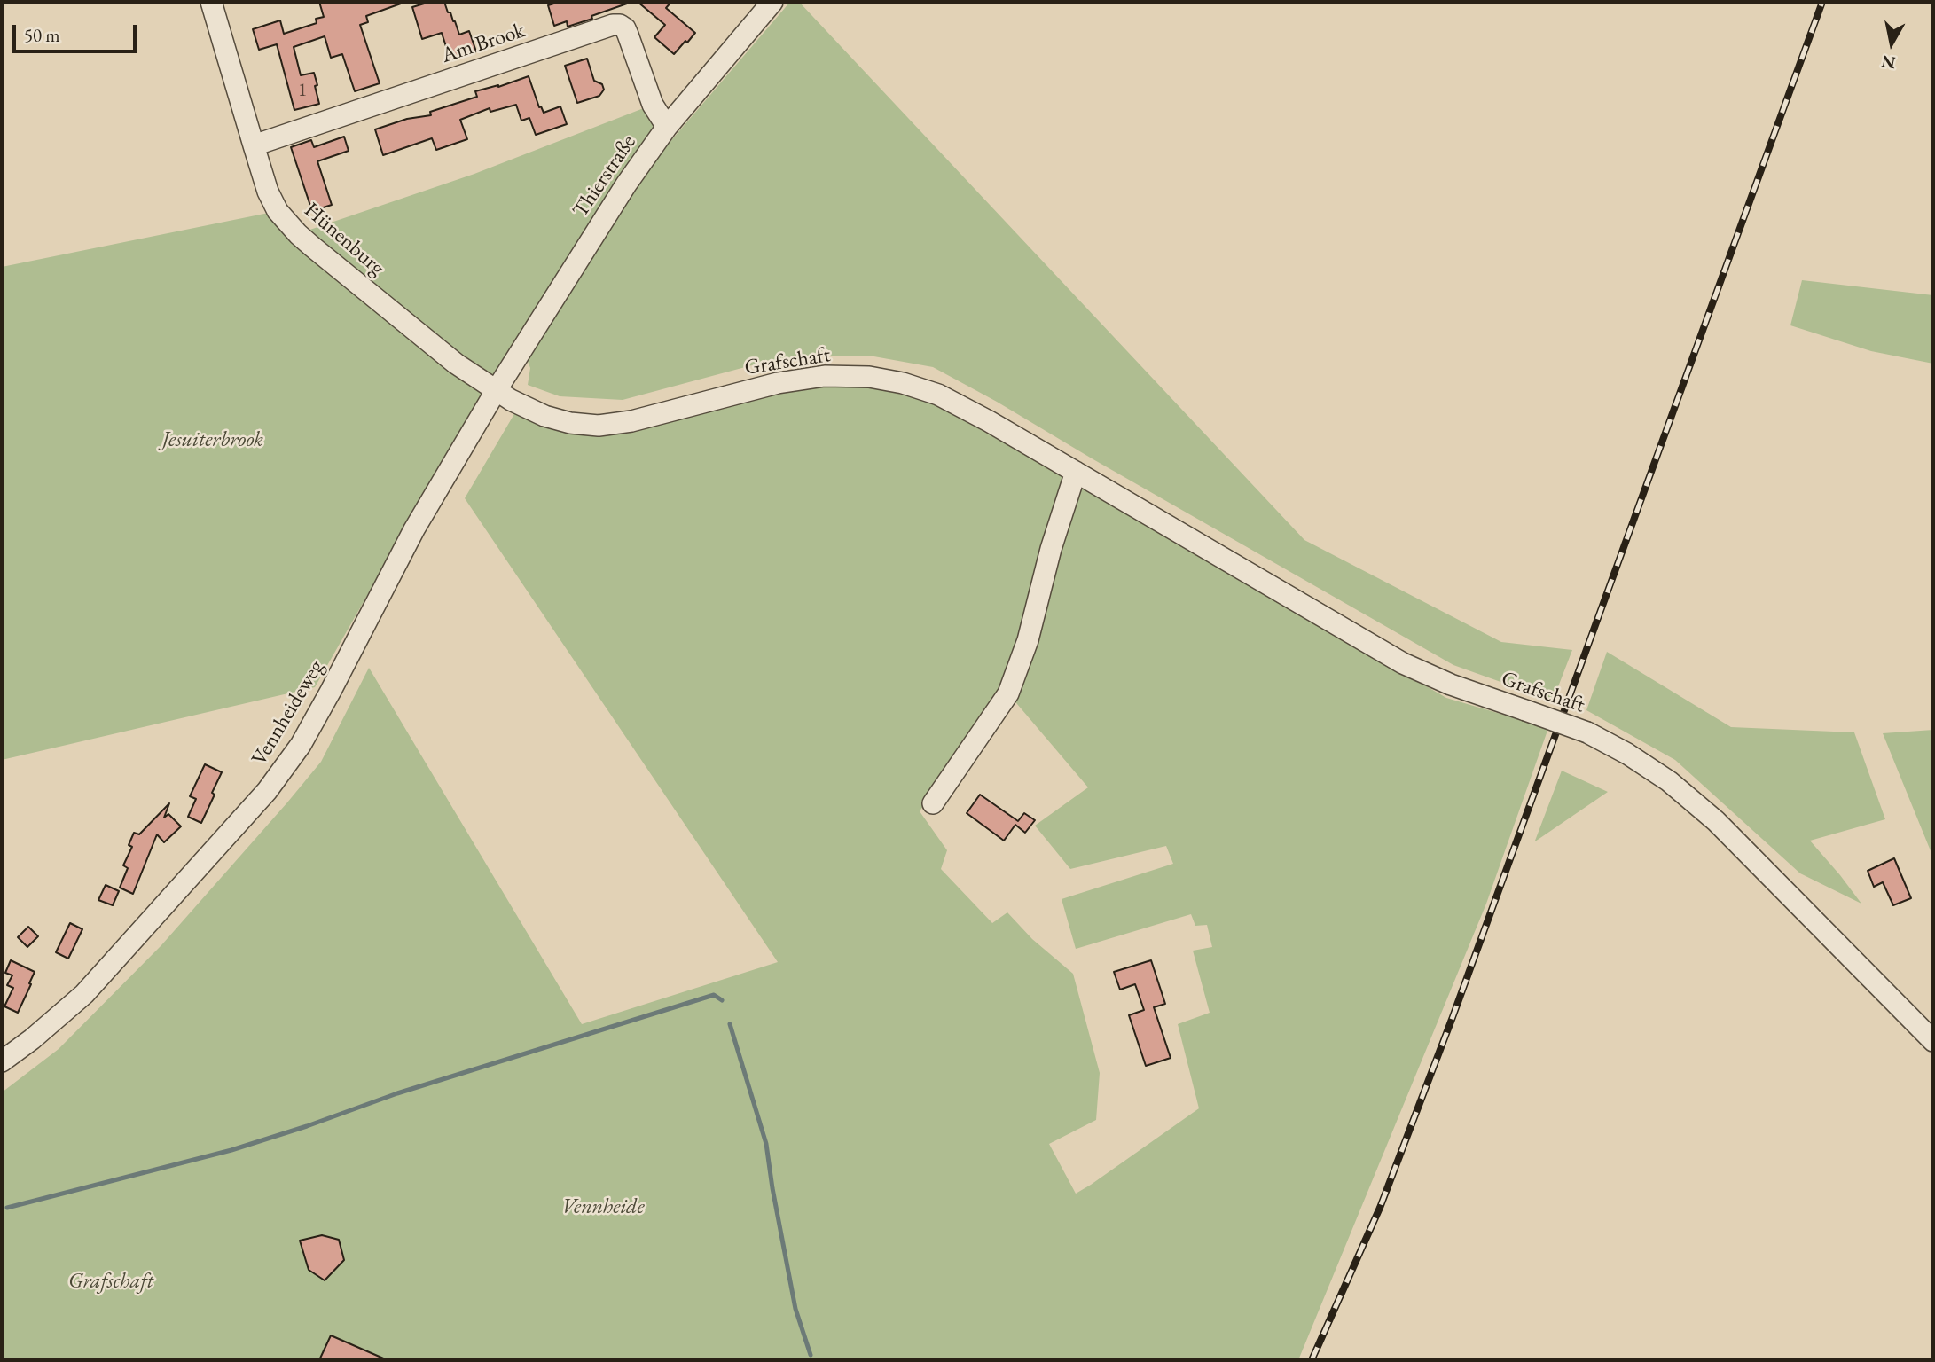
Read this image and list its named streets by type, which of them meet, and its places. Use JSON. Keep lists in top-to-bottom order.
{
  "streets": {
    "street": [
      "Am Brook",
      "Thierstraße",
      "Hünenburg",
      "Grafschaft",
      "Vennheideweg"
    ]
  },
  "crossings": [
    ["Am Brook", "Thierstraße"],
    ["Am Brook", "Hünenburg"],
    ["Thierstraße", "Hünenburg"],
    ["Thierstraße", "Grafschaft"],
    ["Thierstraße", "Vennheideweg"],
    ["Hünenburg", "Grafschaft"],
    ["Hünenburg", "Vennheideweg"],
    ["Grafschaft", "Vennheideweg"]
  ],
  "parks": ["Jesuiterbrook", "Vennheide", "Grafschaft"],
  "house_numbers": ["1"],
  "scale_bar": "50 m",
  "north": "bottom"
}
